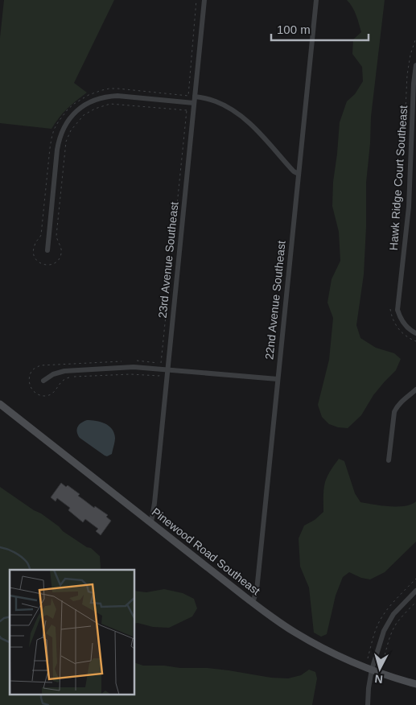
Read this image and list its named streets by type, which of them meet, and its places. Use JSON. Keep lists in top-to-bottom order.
{
  "streets": {
    "street": [
      "Hawk Ridge Court Southeast",
      "23rd Avenue Southeast",
      "22nd Avenue Southeast",
      "Pinewood Road Southeast"
    ]
  },
  "crossings": [
    ["23rd Avenue Southeast", "Pinewood Road Southeast"],
    ["22nd Avenue Southeast", "Pinewood Road Southeast"]
  ],
  "scale_bar": "100 m",
  "north": "bottom"
}
